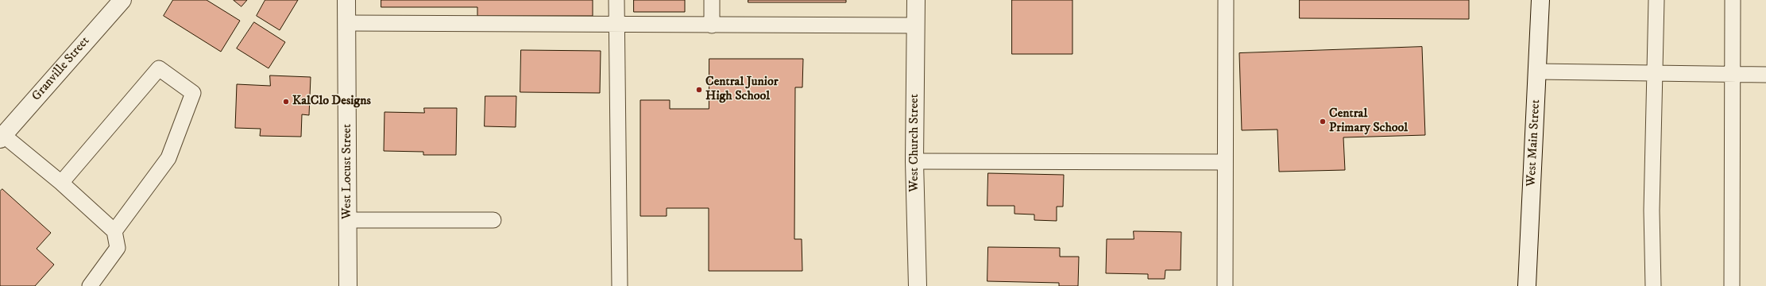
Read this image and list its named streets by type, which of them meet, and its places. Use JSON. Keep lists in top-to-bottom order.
{
  "streets": {
    "street": [
      "Granville Street",
      "West Church Street",
      "West Main Street",
      "West Locust Street"
    ]
  },
  "places": ["Central Junior High School", "KalClo Designs", "Central Primary School"]
}
